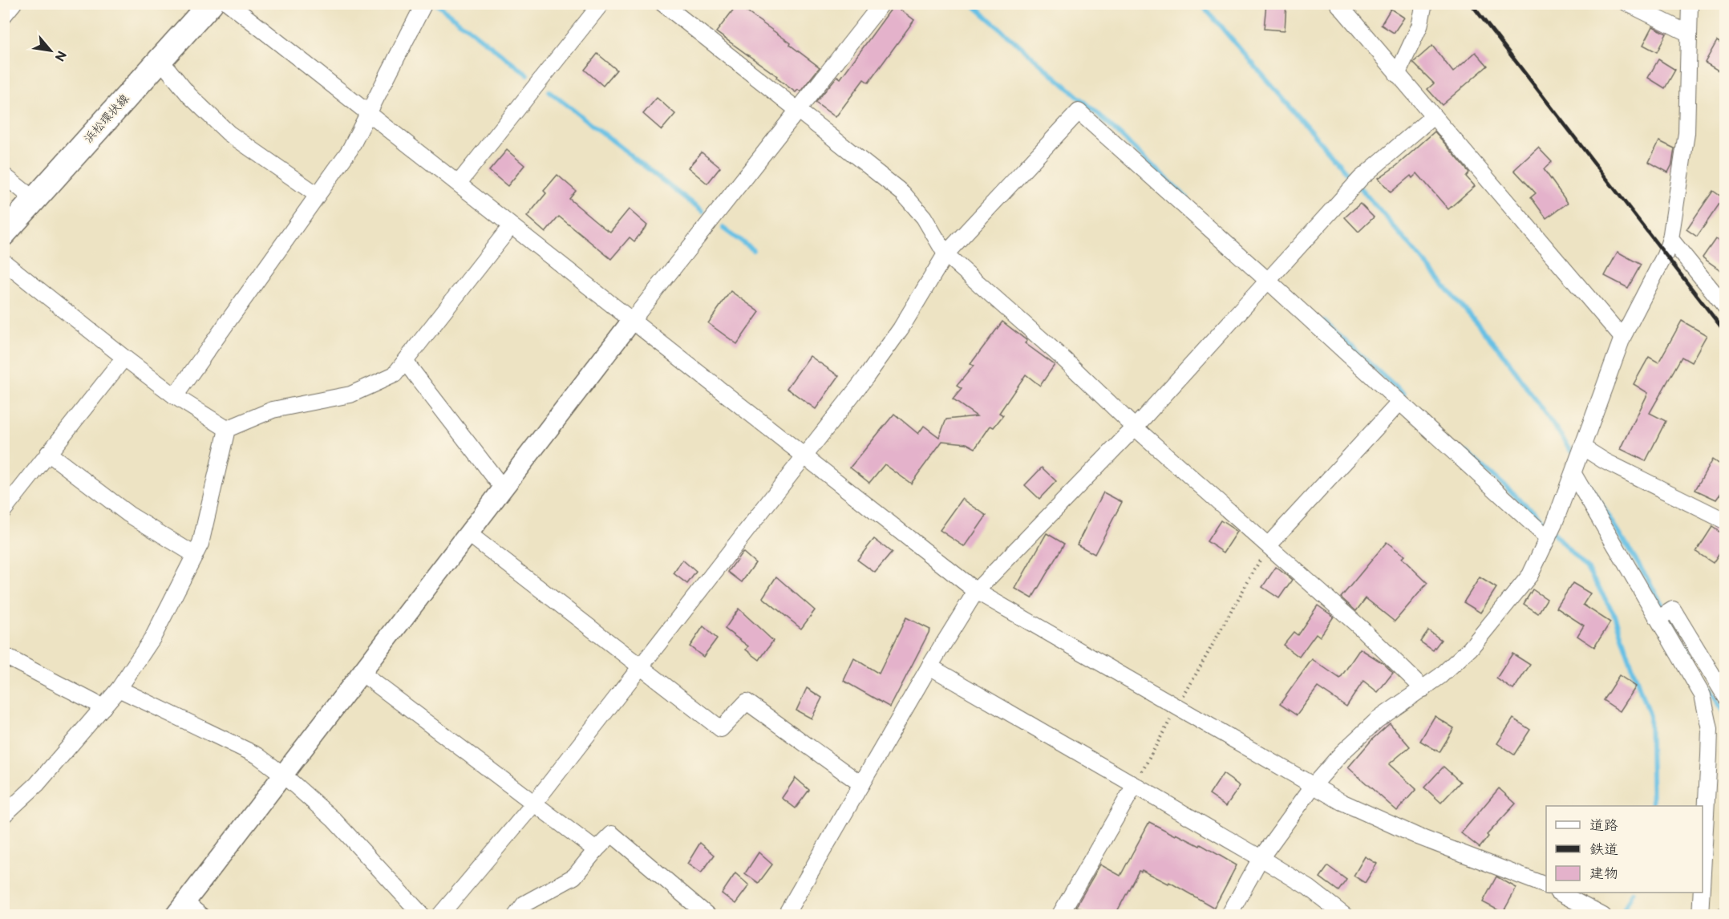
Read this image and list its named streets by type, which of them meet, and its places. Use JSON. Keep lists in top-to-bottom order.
{
  "streets": {
    "main road": ["浜松環状線"]
  },
  "legend": ["道路", "鉄道", "建物"],
  "north": "bottom right"
}
